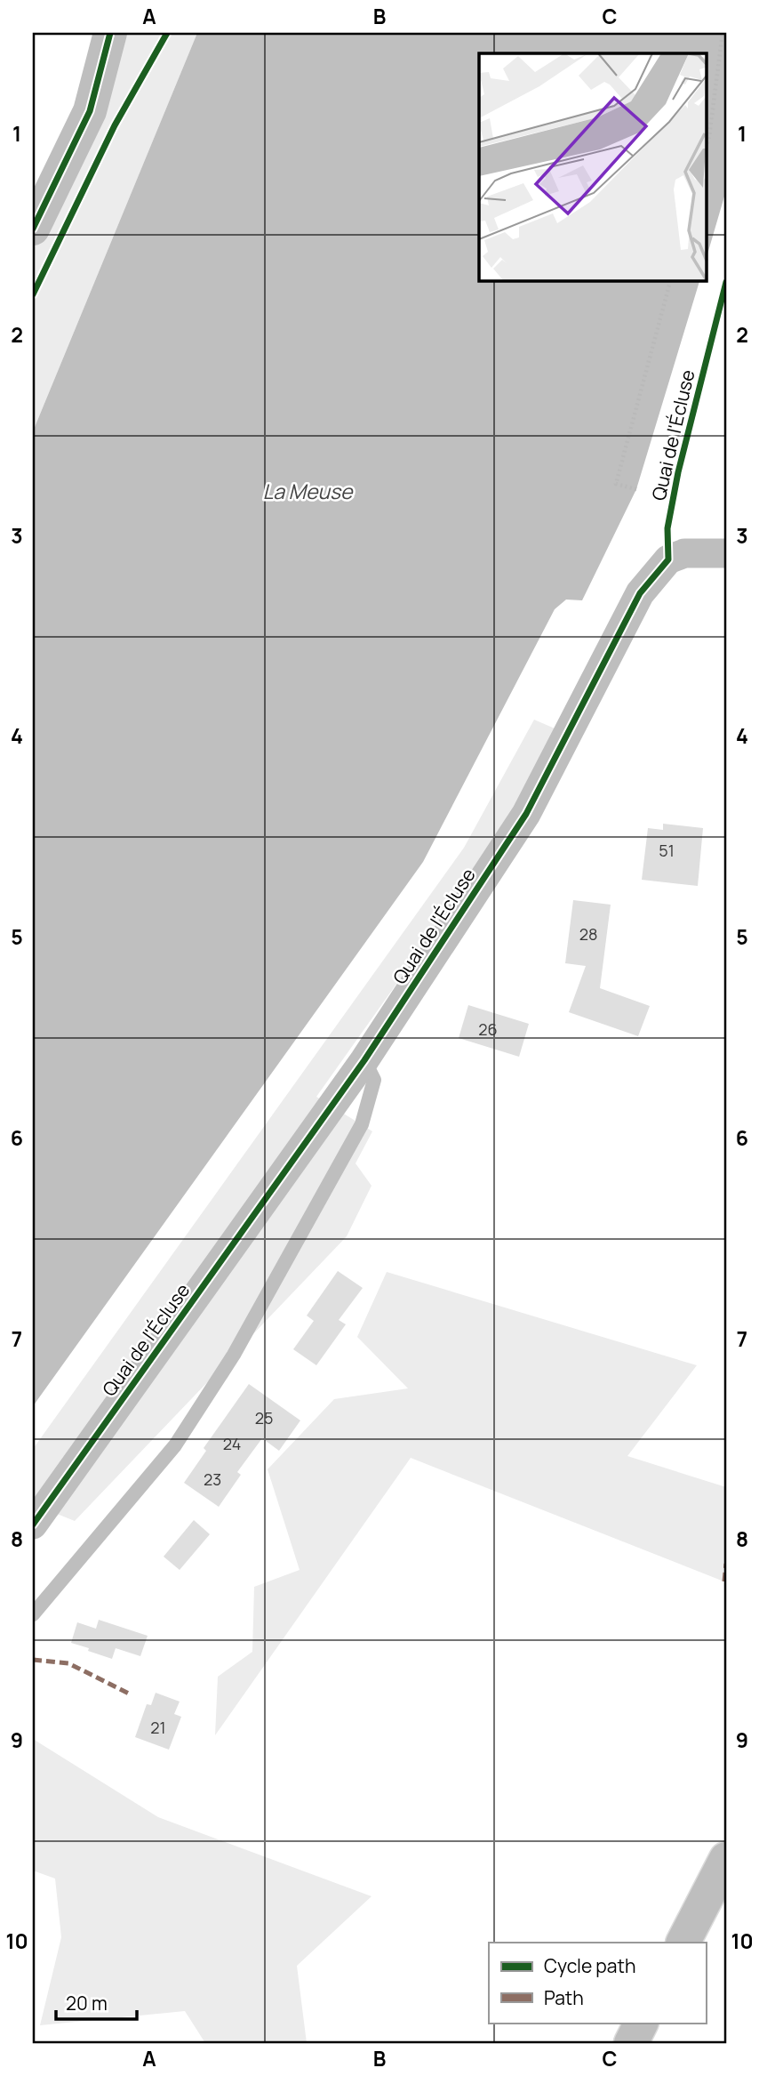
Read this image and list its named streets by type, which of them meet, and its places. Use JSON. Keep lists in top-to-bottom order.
{
  "streets": {
    "street": ["Quai de l'Écluse"]
  },
  "water": ["La Meuse"],
  "house_numbers": [
    "51",
    "28",
    "26",
    "25",
    "24",
    "23",
    "21"
  ],
  "legend": ["Cycle path", "Path"],
  "scale_bar": "20 m",
  "grid": {
    "columns": ["A", "B", "C"],
    "rows": [
      "1",
      "2",
      "3",
      "4",
      "5",
      "6",
      "7",
      "8",
      "9",
      "10"
    ]
  }
}
